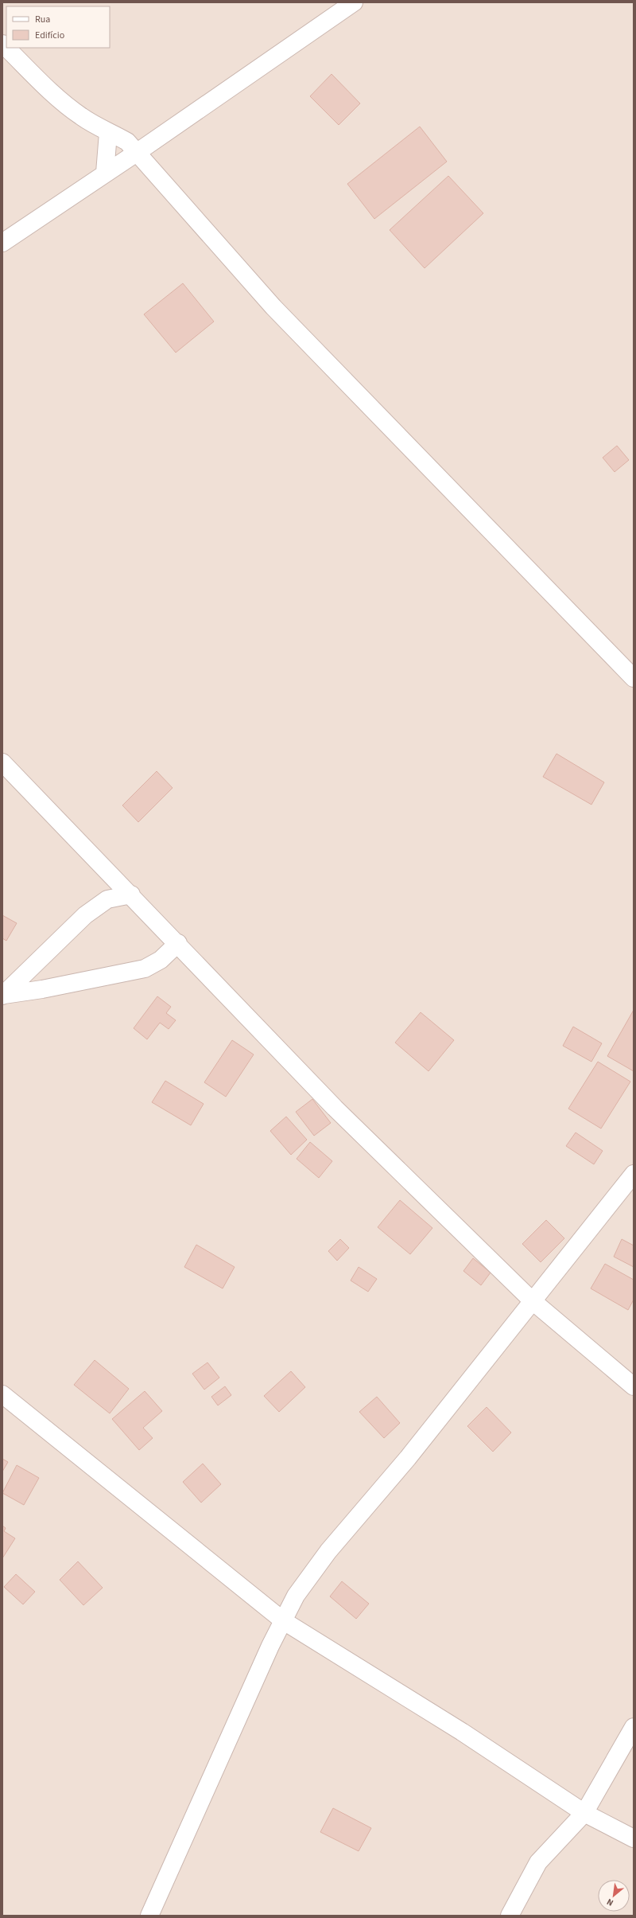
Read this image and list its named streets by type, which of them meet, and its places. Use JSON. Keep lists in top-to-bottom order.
{
  "legend": ["Rua", "Edifício"],
  "north": "bottom left"
}
